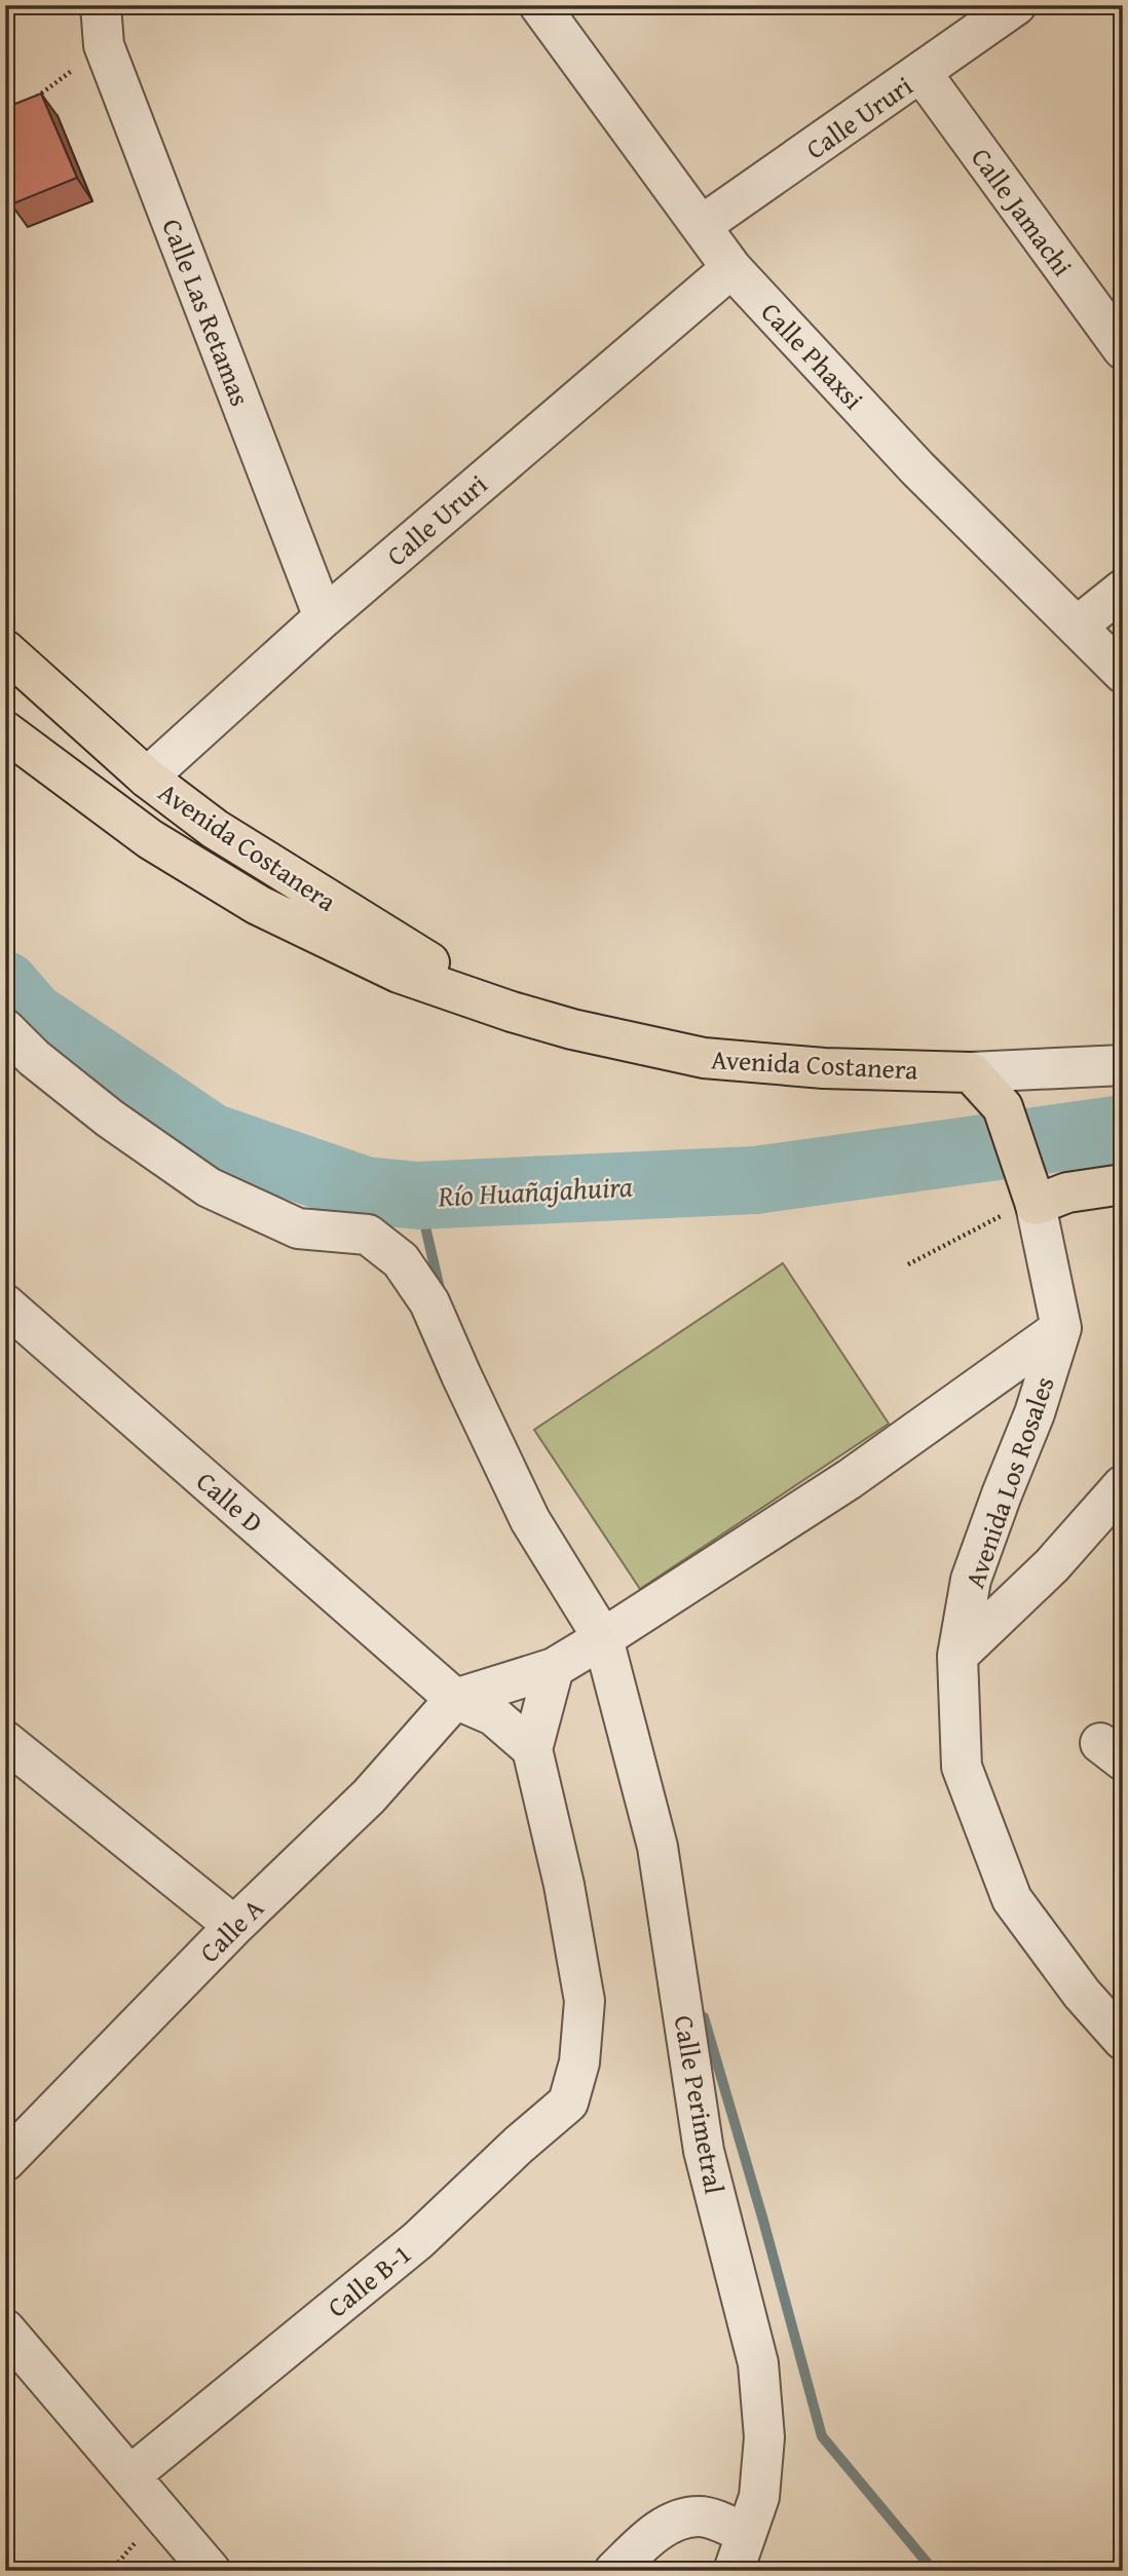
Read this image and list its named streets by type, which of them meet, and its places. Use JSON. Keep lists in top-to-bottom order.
{
  "streets": {
    "main road": ["Avenida Costanera", "Avenida Los Rosales"],
    "street": [
      "Calle Ururi",
      "Calle Jamachi",
      "Calle Las Retamas",
      "Calle Phaxsi",
      "Calle D",
      "Calle A",
      "Calle Perimetral",
      "Calle B-1"
    ]
  },
  "crossings": [
    ["Calle Ururi", "Calle Jamachi"],
    ["Calle Ururi", "Calle Las Retamas"],
    ["Calle Ururi", "Calle Phaxsi"],
    ["Calle Ururi", "Avenida Costanera"],
    ["Avenida Costanera", "Avenida Los Rosales"],
    ["Calle D", "Calle A"],
    ["Calle D", "Calle B-1"]
  ],
  "water": ["Río Huañajahuira"]
}
